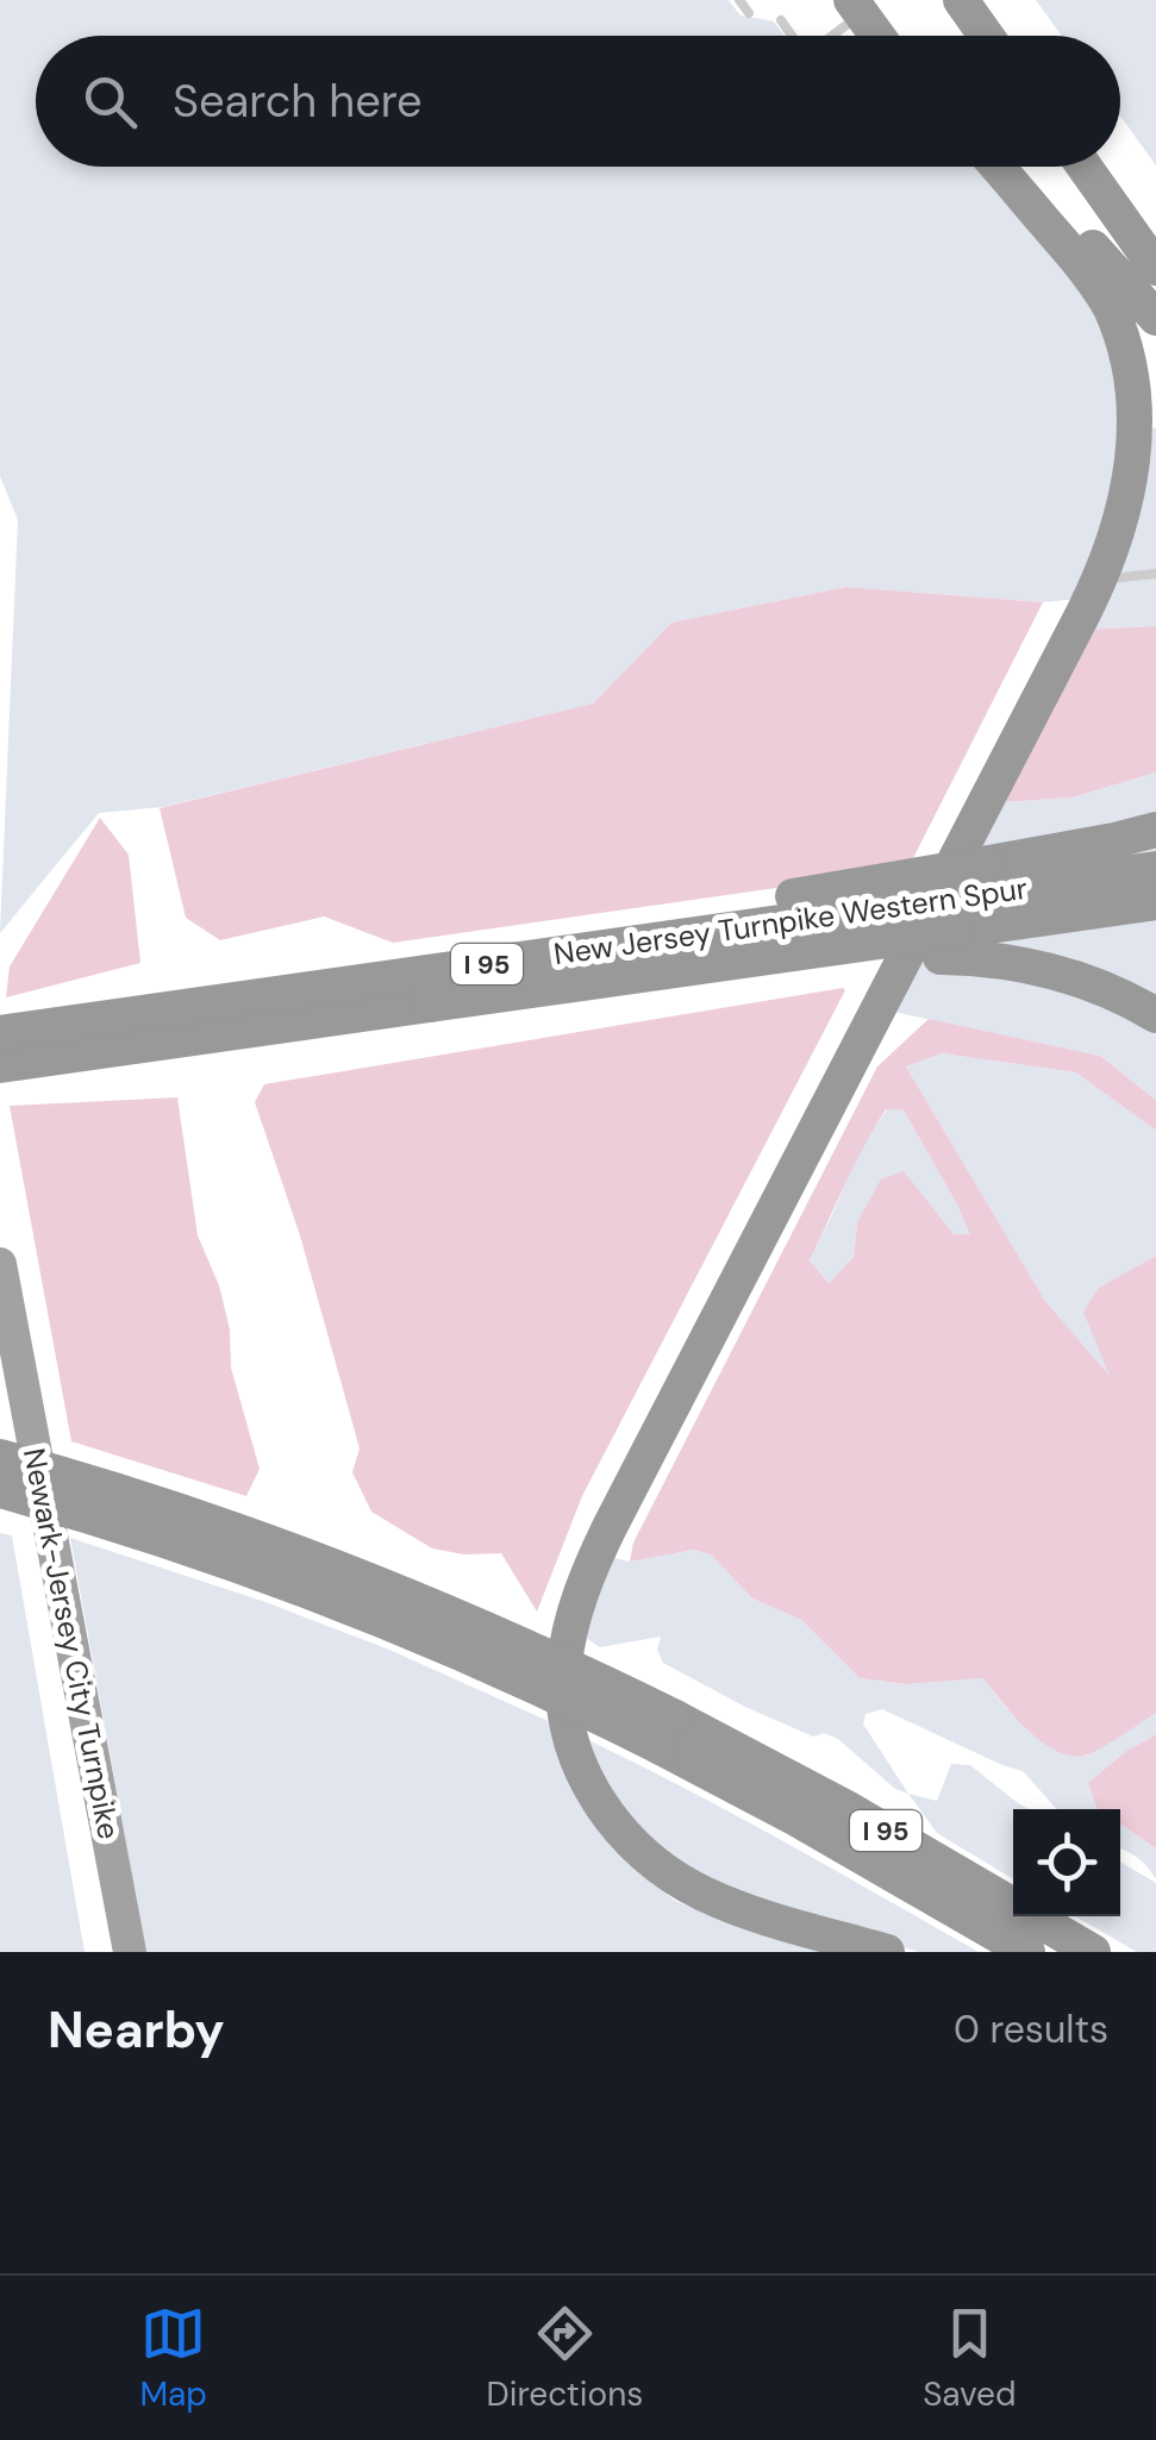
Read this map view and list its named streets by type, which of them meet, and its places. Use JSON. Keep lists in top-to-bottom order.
{
  "streets": {
    "highway": ["New Jersey Turnpike Western Spur", "I 95", "Newark-Jersey City Turnpike"]
  },
  "crossings": [
    ["New Jersey Turnpike Western Spur", "I 95"]
  ],
  "page": {
    "search": "Search here",
    "heading": ["Nearby", "0 results"],
    "nav": ["Map", "Directions", "Saved"]
  }
}
